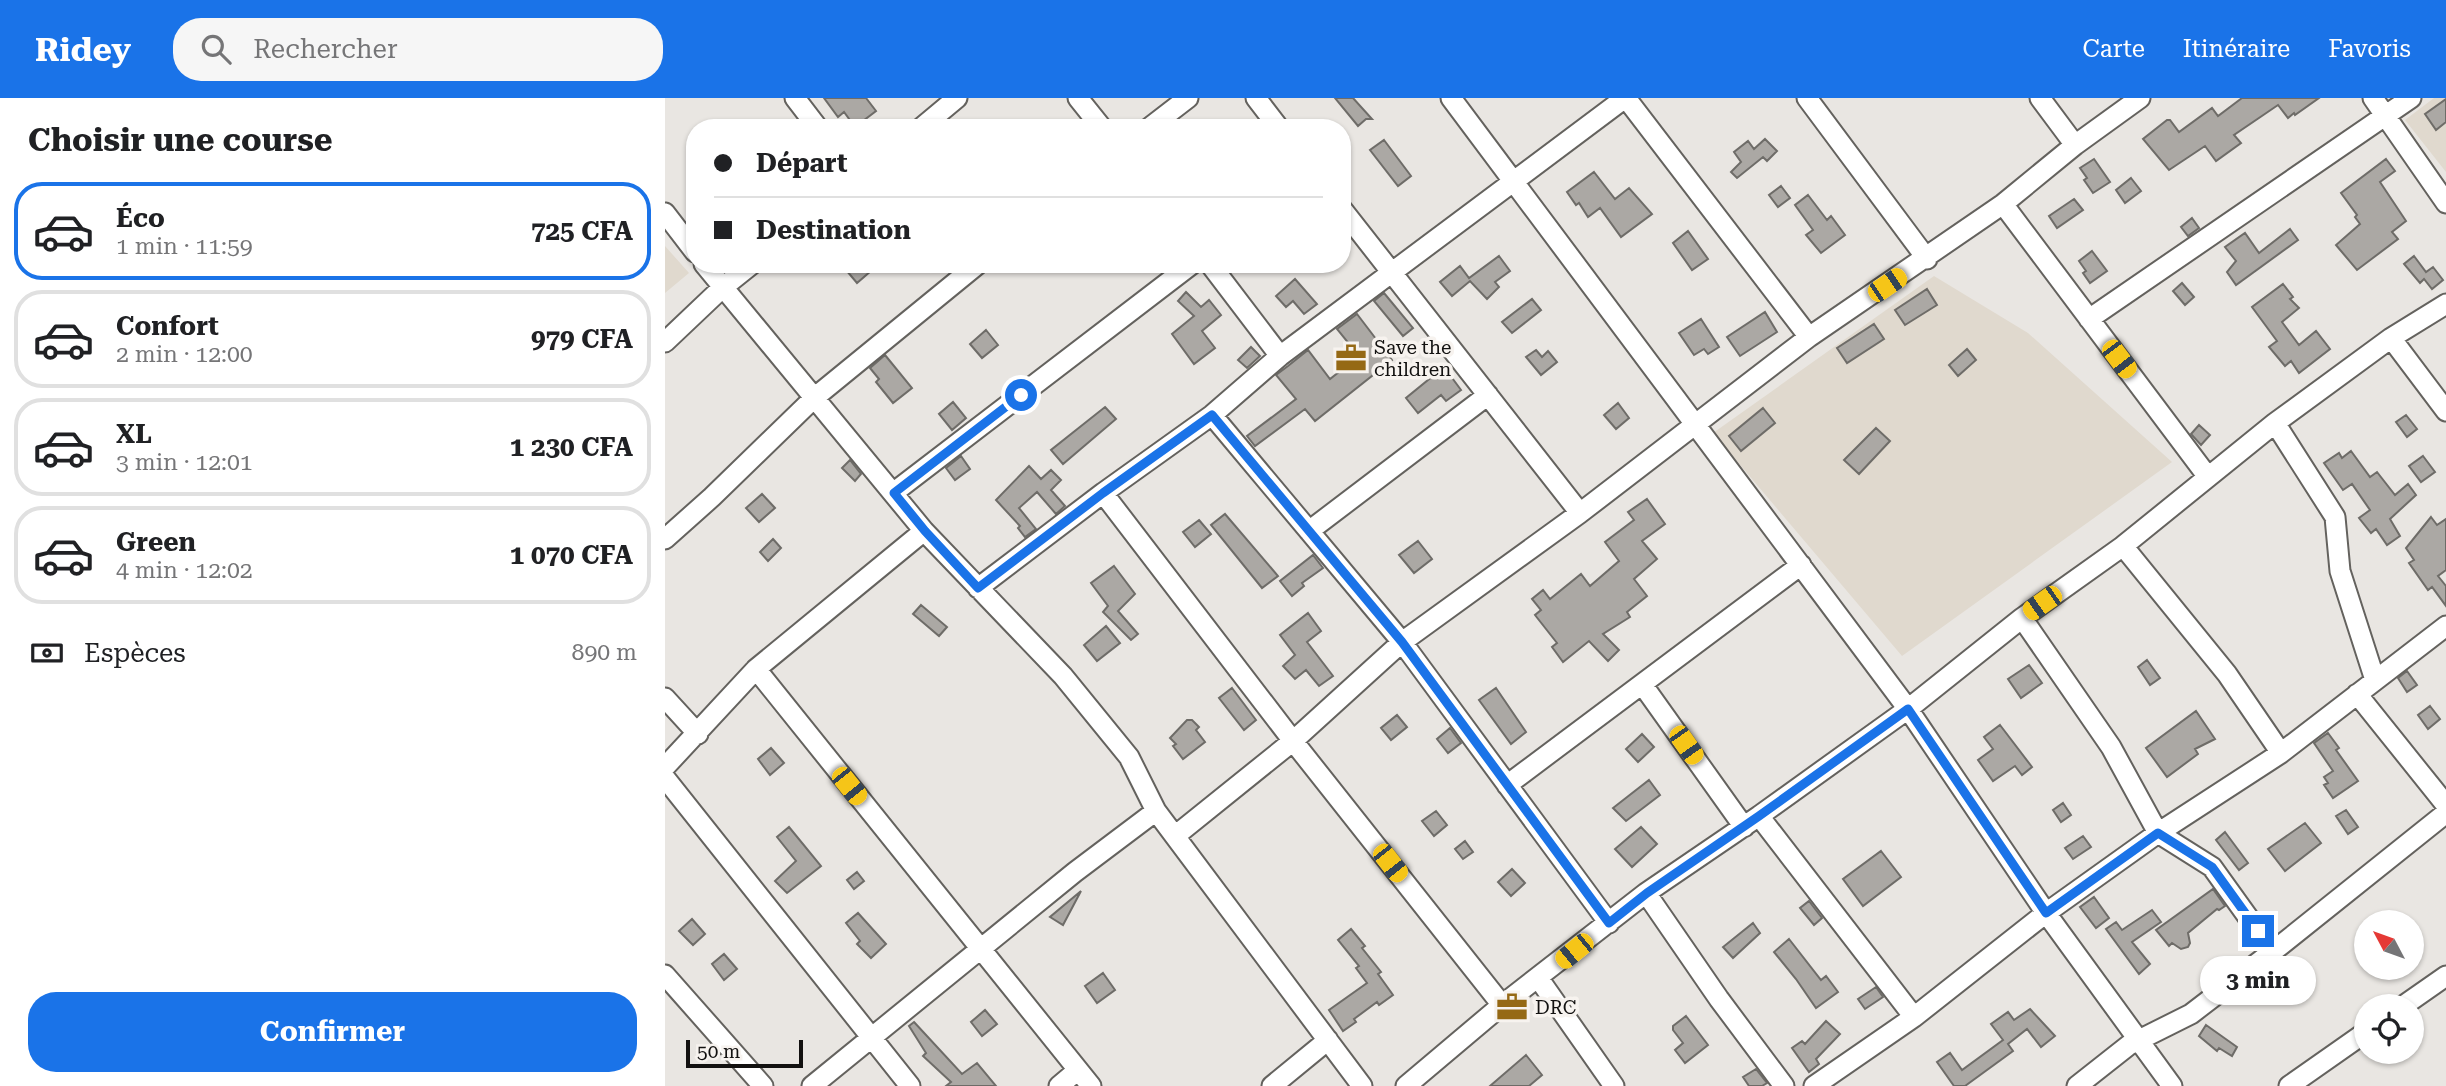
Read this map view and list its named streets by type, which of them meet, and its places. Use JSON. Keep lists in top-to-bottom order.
{
  "places": {
    "office": ["Save the children", "DRC"]
  },
  "scale_bar": "50 m",
  "north": "top left",
  "page": {
    "header": "Ridey",
    "search": "Rechercher",
    "nav": ["Carte", "Itinéraire", "Favoris"],
    "heading": "Choisir une course",
    "banner": ["Départ", "Destination"],
    "list": [
      {
        "name": "Éco",
        "note": "1 min · 11:59",
        "value": "725 CFA"
      },
      {
        "name": "Confort",
        "note": "2 min · 12:00",
        "value": "979 CFA"
      },
      {
        "name": "XL",
        "note": "3 min · 12:01",
        "value": "1 230 CFA"
      },
      {
        "name": "Green",
        "note": "4 min · 12:02",
        "value": "1 070 CFA"
      }
    ],
    "pay": ["Espèces", "890 m"],
    "bubble": "3 min",
    "buttons": "Confirmer",
    "scale": "50 m"
  }
}
